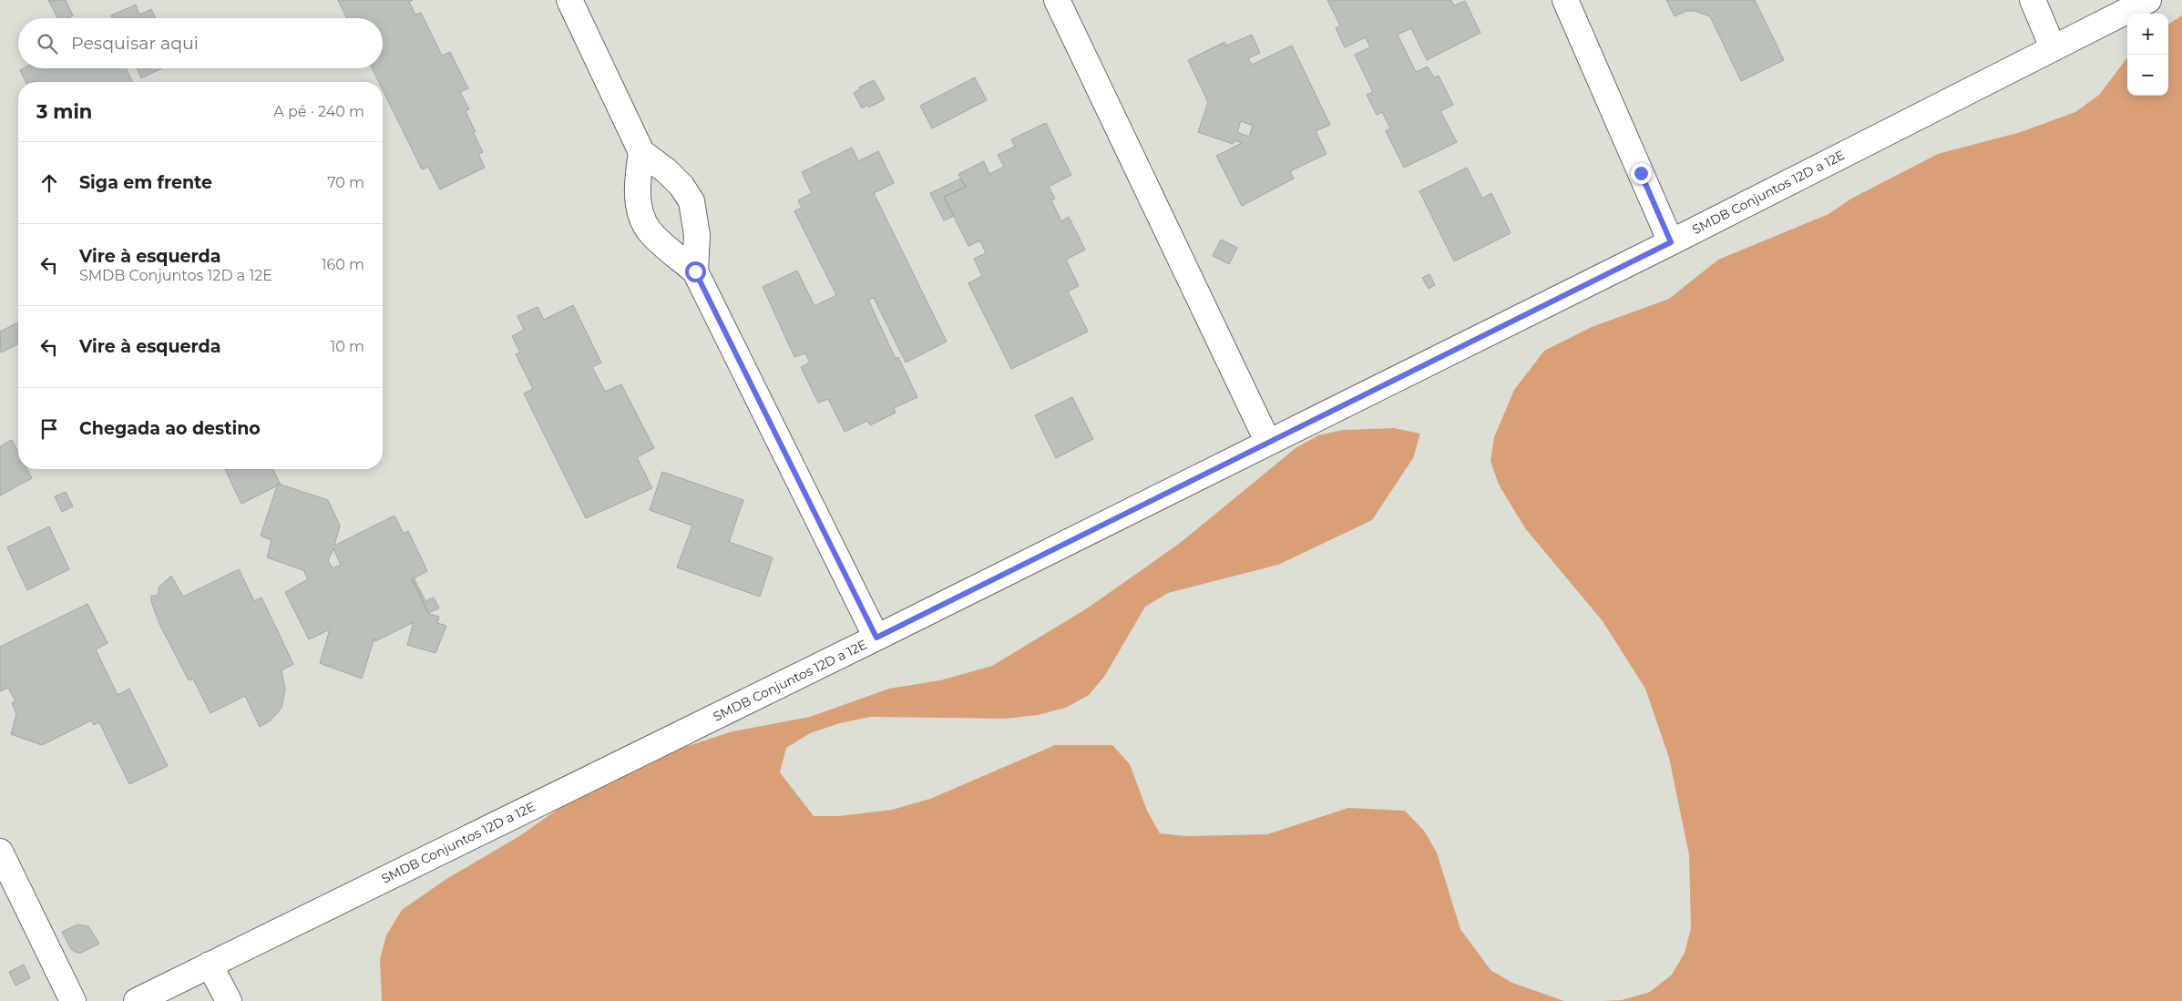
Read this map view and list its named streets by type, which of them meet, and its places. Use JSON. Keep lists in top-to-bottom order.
{
  "streets": {
    "street": ["SMDB Conjuntos 12D a 12E"]
  },
  "page": {
    "map_buttons": ["+", "−"],
    "search": "Pesquisar aqui",
    "heading": ["3 min", "A pé · 240 m"],
    "list": [
      ["Siga em frente", "70 m"],
      ["Vire à esquerda", "SMDB Conjuntos 12D a 12E", "160 m"],
      ["Vire à esquerda", "10 m"],
      "Chegada ao destino"
    ]
  }
}
